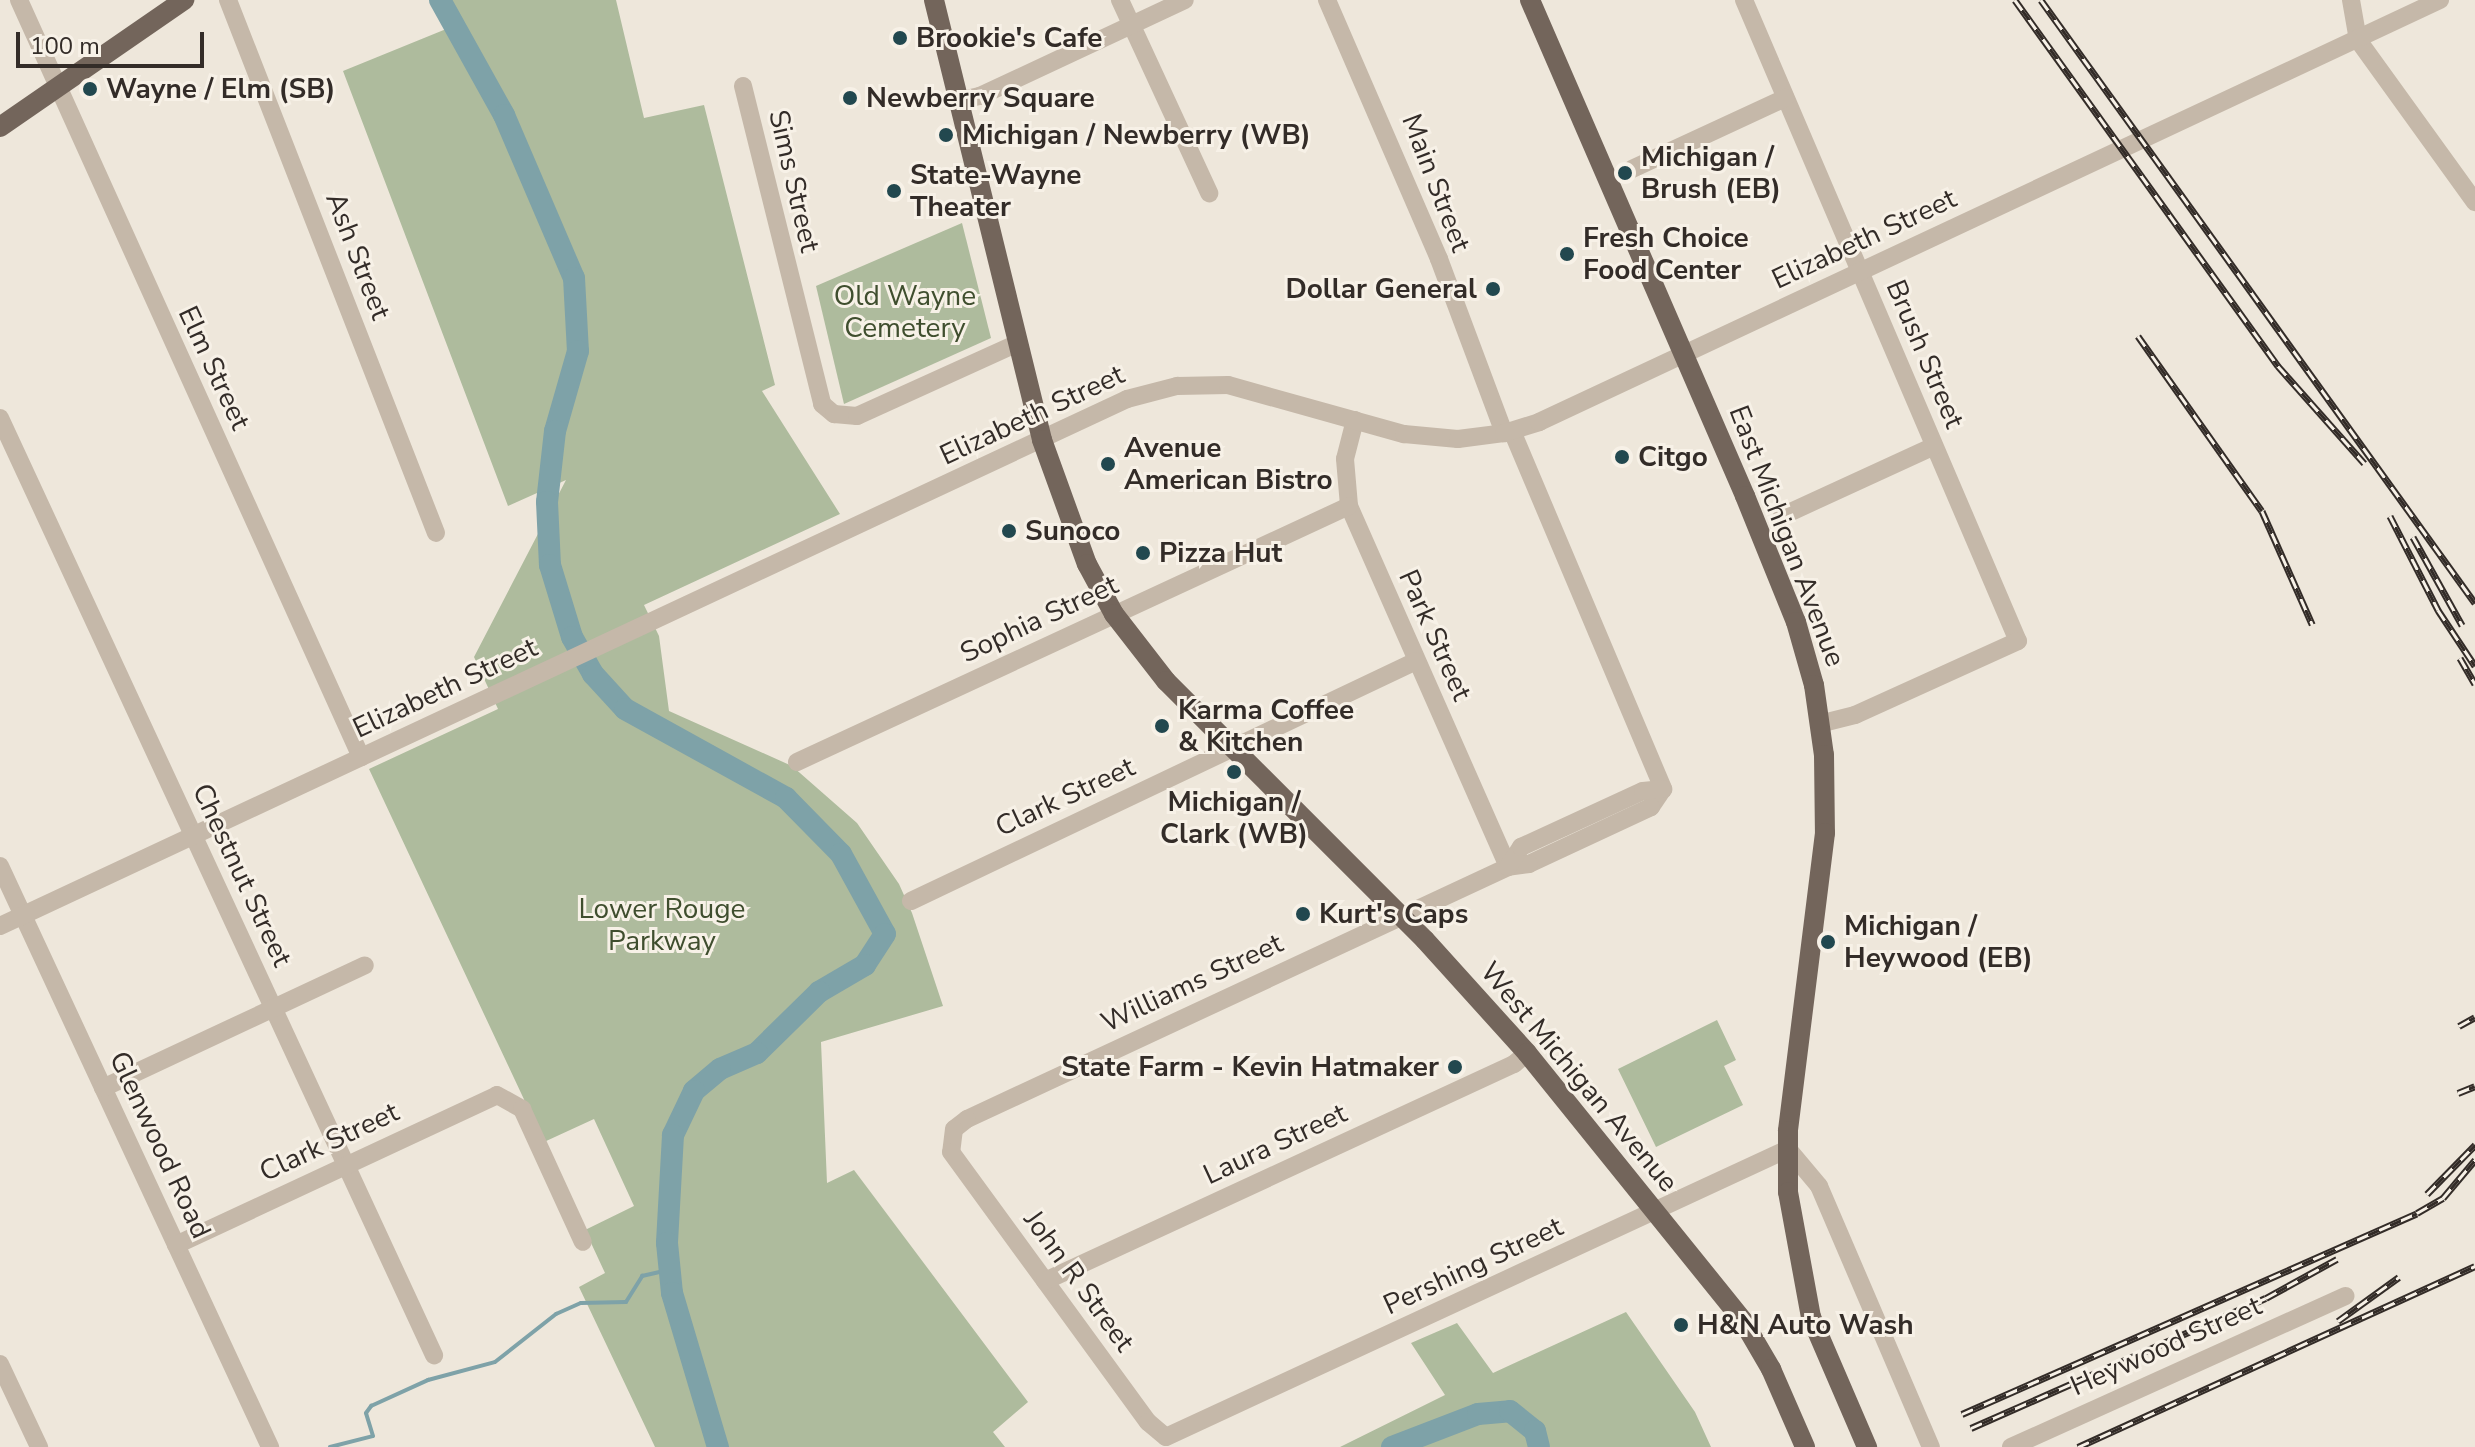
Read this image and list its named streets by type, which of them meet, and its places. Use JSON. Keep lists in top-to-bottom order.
{
  "streets": {
    "main road": ["East Michigan Avenue", "West Michigan Avenue"],
    "street": [
      "Sims Street",
      "Main Street",
      "Elizabeth Street",
      "Ash Street",
      "Brush Street",
      "Elm Street",
      "Sophia Street",
      "Park Street",
      "Clark Street",
      "Chestnut Street",
      "Williams Street",
      "Laura Street",
      "Glenwood Road",
      "Pershing Street",
      "John R Street",
      "Heywood Street"
    ]
  },
  "crossings": [
    ["Sims Street", "West Michigan Avenue"],
    ["Main Street", "Elizabeth Street"],
    ["Main Street", "Williams Street"],
    ["Elizabeth Street", "Brush Street"],
    ["Elizabeth Street", "Elm Street"],
    ["Elizabeth Street", "East Michigan Avenue"],
    ["Elizabeth Street", "Park Street"],
    ["Elizabeth Street", "Chestnut Street"],
    ["Elizabeth Street", "West Michigan Avenue"],
    ["Elizabeth Street", "Glenwood Road"],
    ["Brush Street", "East Michigan Avenue"],
    ["East Michigan Avenue", "Pershing Street"],
    ["Sophia Street", "Park Street"],
    ["Sophia Street", "West Michigan Avenue"],
    ["Park Street", "Clark Street"],
    ["Park Street", "Williams Street"],
    ["Clark Street", "Chestnut Street"],
    ["Clark Street", "West Michigan Avenue"],
    ["Clark Street", "Glenwood Road"],
    ["Williams Street", "West Michigan Avenue"],
    ["Williams Street", "John R Street"],
    ["West Michigan Avenue", "Laura Street"],
    ["West Michigan Avenue", "Pershing Street"],
    ["Laura Street", "John R Street"],
    ["Pershing Street", "John R Street"]
  ],
  "parks": ["Old Wayne Cemetery", "Lower Rouge Parkway"],
  "places": [
    "Brookie's Cafe",
    "Wayne / Elm (SB)",
    "Newberry Square",
    "Michigan / Newberry (WB)",
    "Michigan / Brush (EB)",
    "State-Wayne Theater",
    "Fresh Choice Food Center",
    "Dollar General",
    "Citgo",
    "Avenue American Bistro",
    "Sunoco",
    "Pizza Hut",
    "Karma Coffee & Kitchen",
    "Michigan / Clark (WB)",
    "Kurt's Caps",
    "Michigan / Heywood (EB)",
    "State Farm - Kevin Hatmaker",
    "H&N Auto Wash"
  ],
  "scale_bar": "100 m"
}
